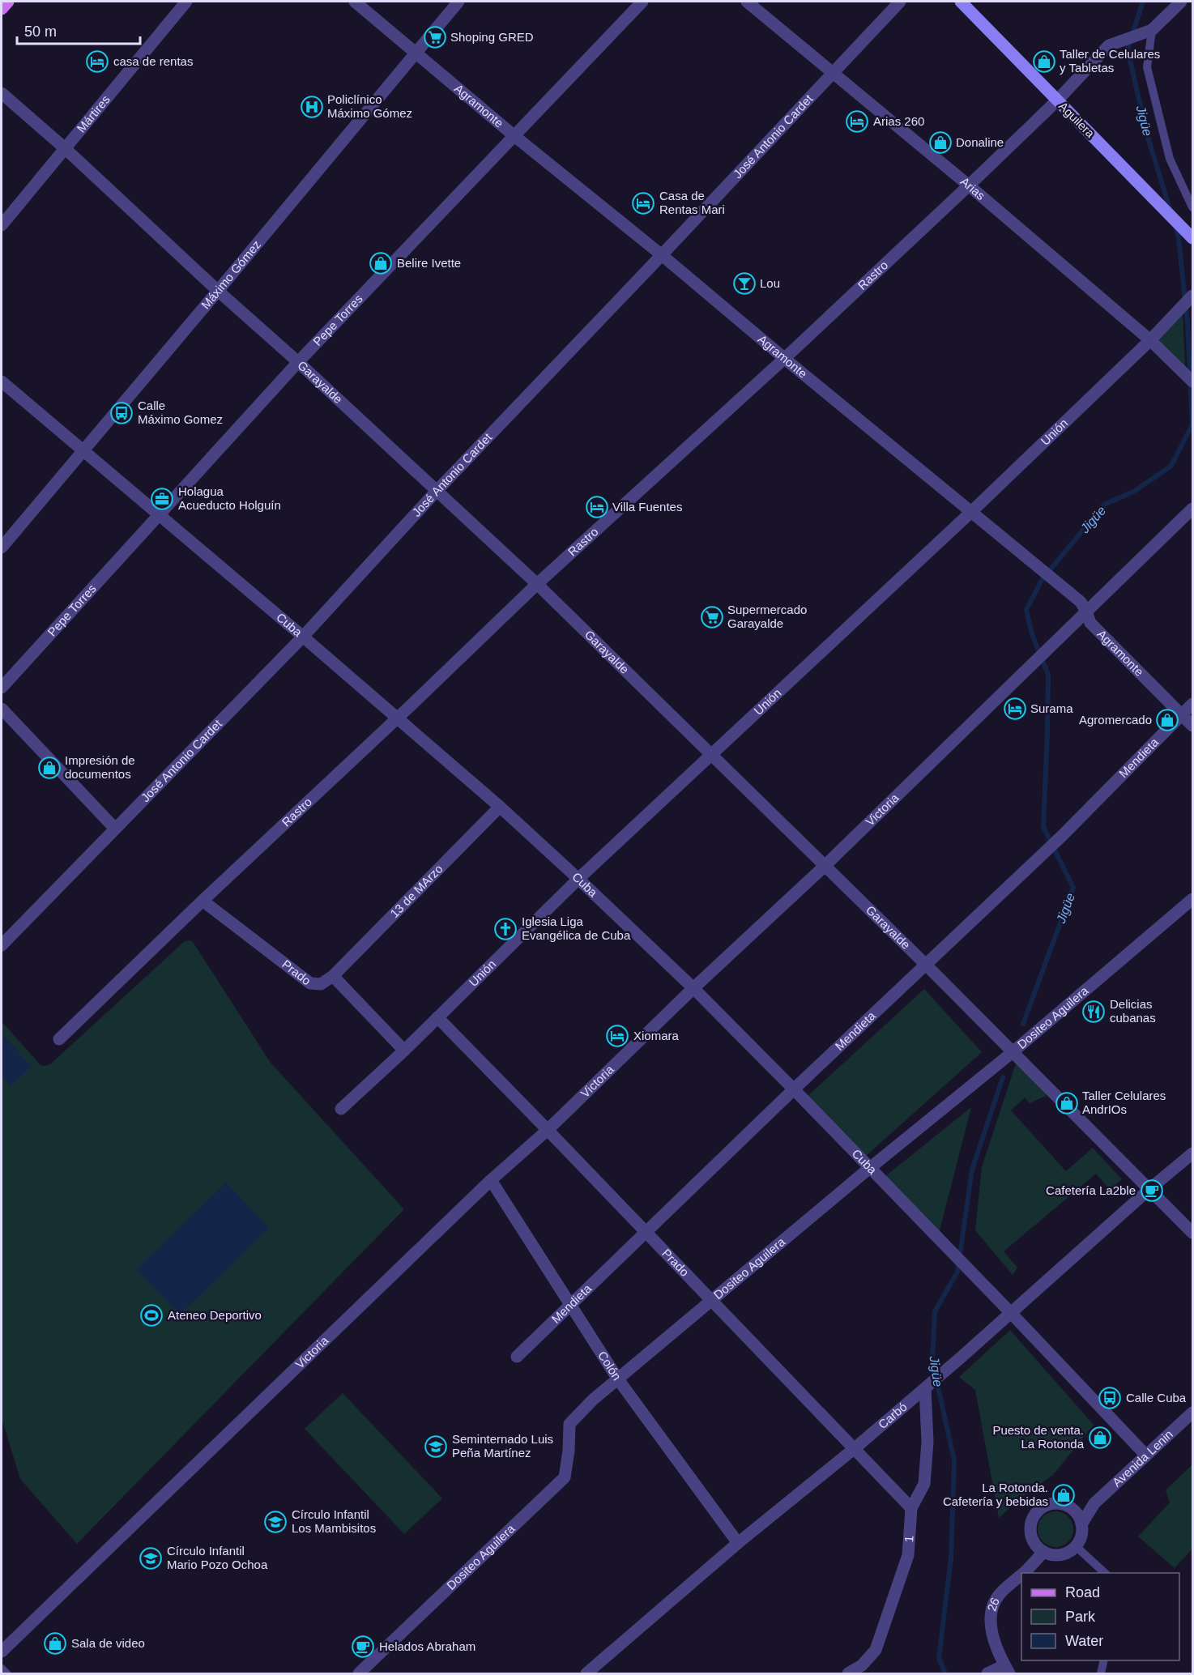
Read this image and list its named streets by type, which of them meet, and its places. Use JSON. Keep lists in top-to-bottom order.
{
  "streets": {
    "main road": ["Aguilera"],
    "street": [
      "Agramonte",
      "Mártires",
      "José Antonio Cardet",
      "Arias",
      "Máximo Gómez",
      "Rastro",
      "Pepe Torres",
      "Garayalde",
      "Unión",
      "Cuba",
      "Mendieta",
      "Victoria",
      "13 de MArzo",
      "Prado",
      "Dositeo Aguilera",
      "Colón",
      "Carbó",
      "Avenida Lenin",
      "1",
      "26"
    ]
  },
  "crossings": [
    ["Agramonte", "José Antonio Cardet"],
    ["Agramonte", "Máximo Gómez"],
    ["Agramonte", "Rastro"],
    ["Agramonte", "Pepe Torres"],
    ["Agramonte", "Unión"],
    ["Agramonte", "Mendieta"],
    ["Agramonte", "Victoria"],
    ["Mártires", "Garayalde"],
    ["Aguilera", "Rastro"],
    ["José Antonio Cardet", "Arias"],
    ["José Antonio Cardet", "Garayalde"],
    ["José Antonio Cardet", "Cuba"],
    ["Arias", "Rastro"],
    ["Arias", "Unión"],
    ["Máximo Gómez", "Garayalde"],
    ["Máximo Gómez", "Cuba"],
    ["Rastro", "Garayalde"],
    ["Rastro", "Cuba"],
    ["Rastro", "Prado"],
    ["Pepe Torres", "Garayalde"],
    ["Pepe Torres", "Cuba"],
    ["Garayalde", "Unión"],
    ["Garayalde", "Mendieta"],
    ["Garayalde", "Victoria"],
    ["Garayalde", "Dositeo Aguilera"],
    ["Garayalde", "Carbó"],
    ["Unión", "Cuba"],
    ["Unión", "Prado"],
    ["Cuba", "Mendieta"],
    ["Cuba", "Victoria"],
    ["Cuba", "13 de MArzo"],
    ["Cuba", "Dositeo Aguilera"],
    ["Cuba", "Carbó"],
    ["Cuba", "Avenida Lenin"],
    ["Mendieta", "Prado"],
    ["Mendieta", "Colón"],
    ["Victoria", "Prado"],
    ["Victoria", "Colón"],
    ["13 de MArzo", "Prado"],
    ["Prado", "Dositeo Aguilera"],
    ["Prado", "Carbó"],
    ["Prado", "1"],
    ["Dositeo Aguilera", "Colón"],
    ["Colón", "Carbó"],
    ["Carbó", "1"],
    ["Avenida Lenin", "26"]
  ],
  "water": ["Jigüe"],
  "places": {
    "supermarket": ["Shoping GRED", "Supermercado Garayalde"],
    "hotel": [
      "casa de rentas",
      "Arias 260",
      "Casa de Rentas Mari",
      "Villa Fuentes",
      "Surama",
      "Xiomara"
    ],
    "shop": [
      "Taller de Celulares y Tabletas",
      "Donaline",
      "Belire Ivette",
      "Agromercado",
      "Impresión de documentos",
      "Taller Celulares AndrIOs",
      "Puesto de venta. La Rotonda",
      "La Rotonda. Cafetería y bebidas",
      "Sala de video"
    ],
    "hospital": ["Policlínico Máximo Gómez"],
    "bar": ["Lou"],
    "bus stop": ["Calle Máximo Gomez", "Calle Cuba"],
    "office": ["Holagua Acueducto Holguín"],
    "church": ["Iglesia Liga Evangélica de Cuba"],
    "restaurant": ["Delicias cubanas"],
    "cafe": ["Cafetería La2ble", "Helados Abraham"],
    "sports": ["Ateneo Deportivo"],
    "school or university": ["Seminternado Luis Peña Martínez", "Círculo Infantil Los Mambisitos", "Círculo Infantil Mario Pozo Ochoa"]
  },
  "legend": ["Road", "Park", "Water"],
  "scale_bar": "50 m"
}
